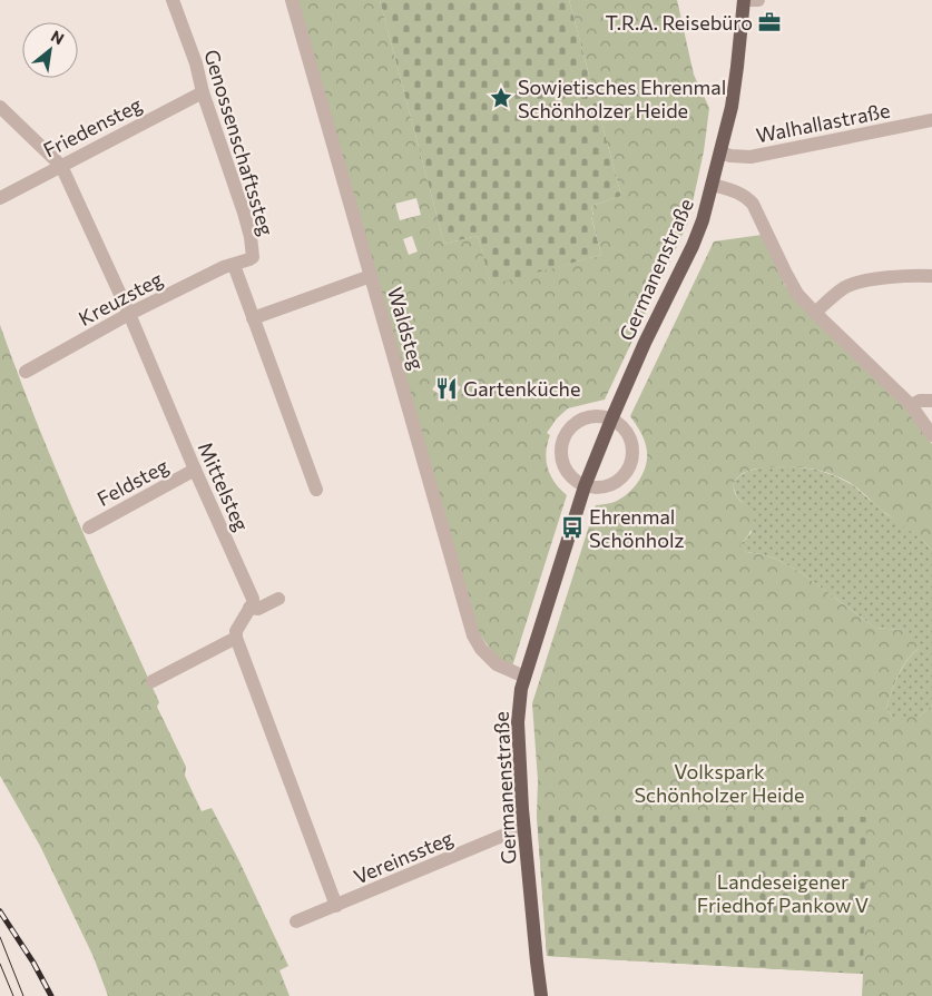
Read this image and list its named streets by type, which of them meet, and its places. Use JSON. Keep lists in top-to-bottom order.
{
  "streets": {
    "main road": ["Germanenstraße"],
    "street": [
      "Walhallastraße",
      "Friedensteg",
      "Genossenschaftssteg",
      "Kreuzsteg",
      "Waldsteg",
      "Feldsteg",
      "Mittelsteg",
      "Vereinssteg"
    ]
  },
  "crossings": [
    ["Walhallastraße", "Germanenstraße"],
    ["Friedensteg", "Genossenschaftssteg"],
    ["Friedensteg", "Mittelsteg"],
    ["Genossenschaftssteg", "Kreuzsteg"],
    ["Germanenstraße", "Waldsteg"],
    ["Germanenstraße", "Vereinssteg"],
    ["Kreuzsteg", "Mittelsteg"],
    ["Feldsteg", "Mittelsteg"]
  ],
  "parks": ["Volkspark Schönholzer Heide", "Landeseigener Friedhof Pankow V"],
  "places": {
    "office": ["T.R.A. Reisebüro"],
    "place": ["Sowjetisches Ehrenmal Schönholzer Heide"],
    "restaurant": ["Gartenküche"],
    "bus stop": ["Ehrenmal Schönholz"]
  },
  "north": "top right"
}
